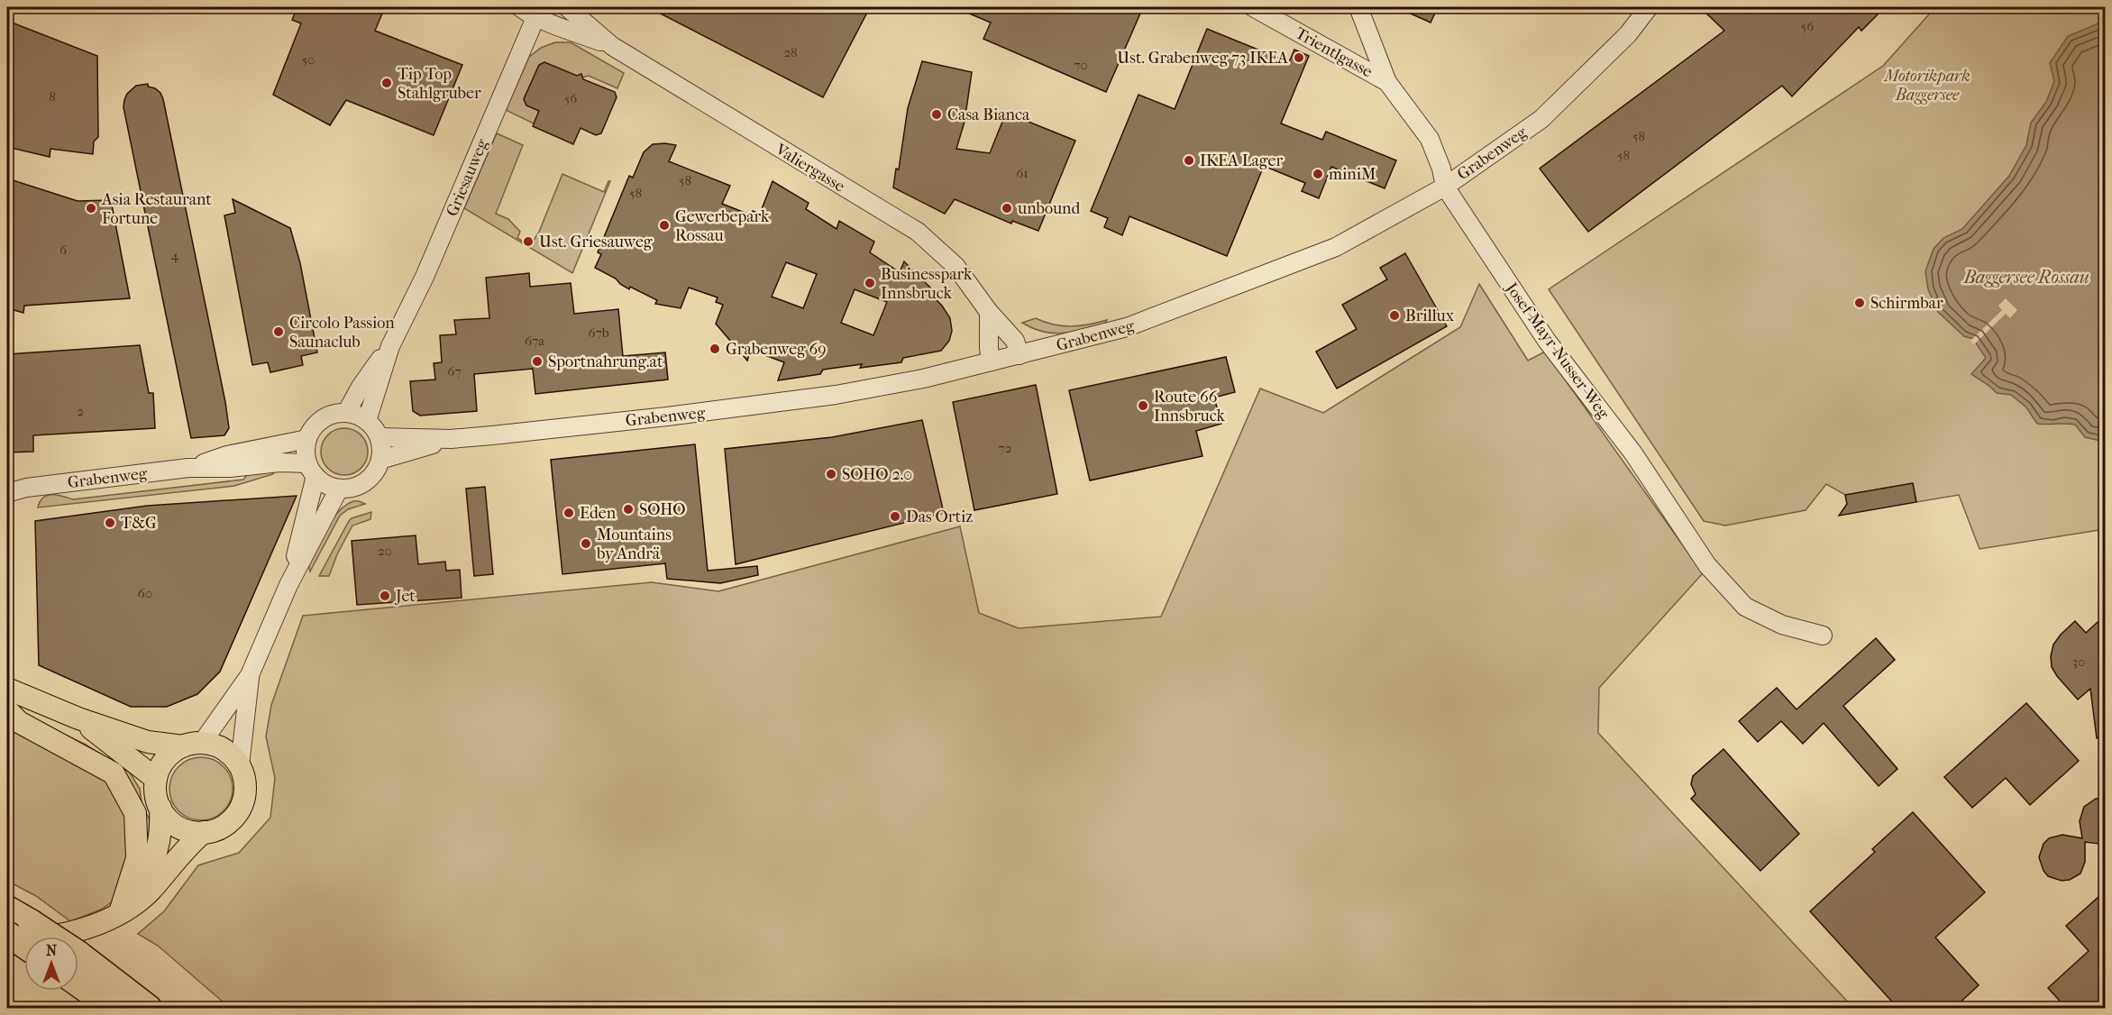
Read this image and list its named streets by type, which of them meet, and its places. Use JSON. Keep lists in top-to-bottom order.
{
  "streets": {
    "street": [
      "Trientlgasse",
      "Grabenweg",
      "Valiergasse",
      "Griesauweg",
      "Josef-Mayr-Nusser-Weg"
    ]
  },
  "crossings": [
    ["Trientlgasse", "Josef-Mayr-Nusser-Weg"],
    ["Grabenweg", "Valiergasse"],
    ["Grabenweg", "Griesauweg"],
    ["Grabenweg", "Josef-Mayr-Nusser-Weg"],
    ["Valiergasse", "Griesauweg"]
  ],
  "water": ["Baggersee Rossau"],
  "parks": ["Motorikpark Baggersee"],
  "places": [
    "Ust. Grabenweg 73 IKEA",
    "Tip Top Stahlgruber",
    "Casa Bianca",
    "IKEA Lager",
    "miniM",
    "Asia Restaurant Fortune",
    "unbound",
    "Gewerbepark Rossau",
    "Ust. Griesauweg",
    "Businesspark Innsbruck",
    "Schirmbar",
    "Brillux",
    "Circolo Passion Saunaclub",
    "Grabenweg 69",
    "Sportnahrung.at",
    "Route 66 Innsbruck",
    "SOHO 2.0",
    "SOHO",
    "Eden",
    "Das Ortiz",
    "T&G",
    "Mountains by Andrä",
    "Jet"
  ],
  "house_numbers": [
    "56",
    "28",
    "50",
    "70",
    "8",
    "56",
    "58",
    "58",
    "61",
    "58",
    "58",
    "6",
    "4",
    "67b",
    "67a",
    "67",
    "2",
    "72",
    "20",
    "60",
    "30"
  ],
  "north": "top"
}
